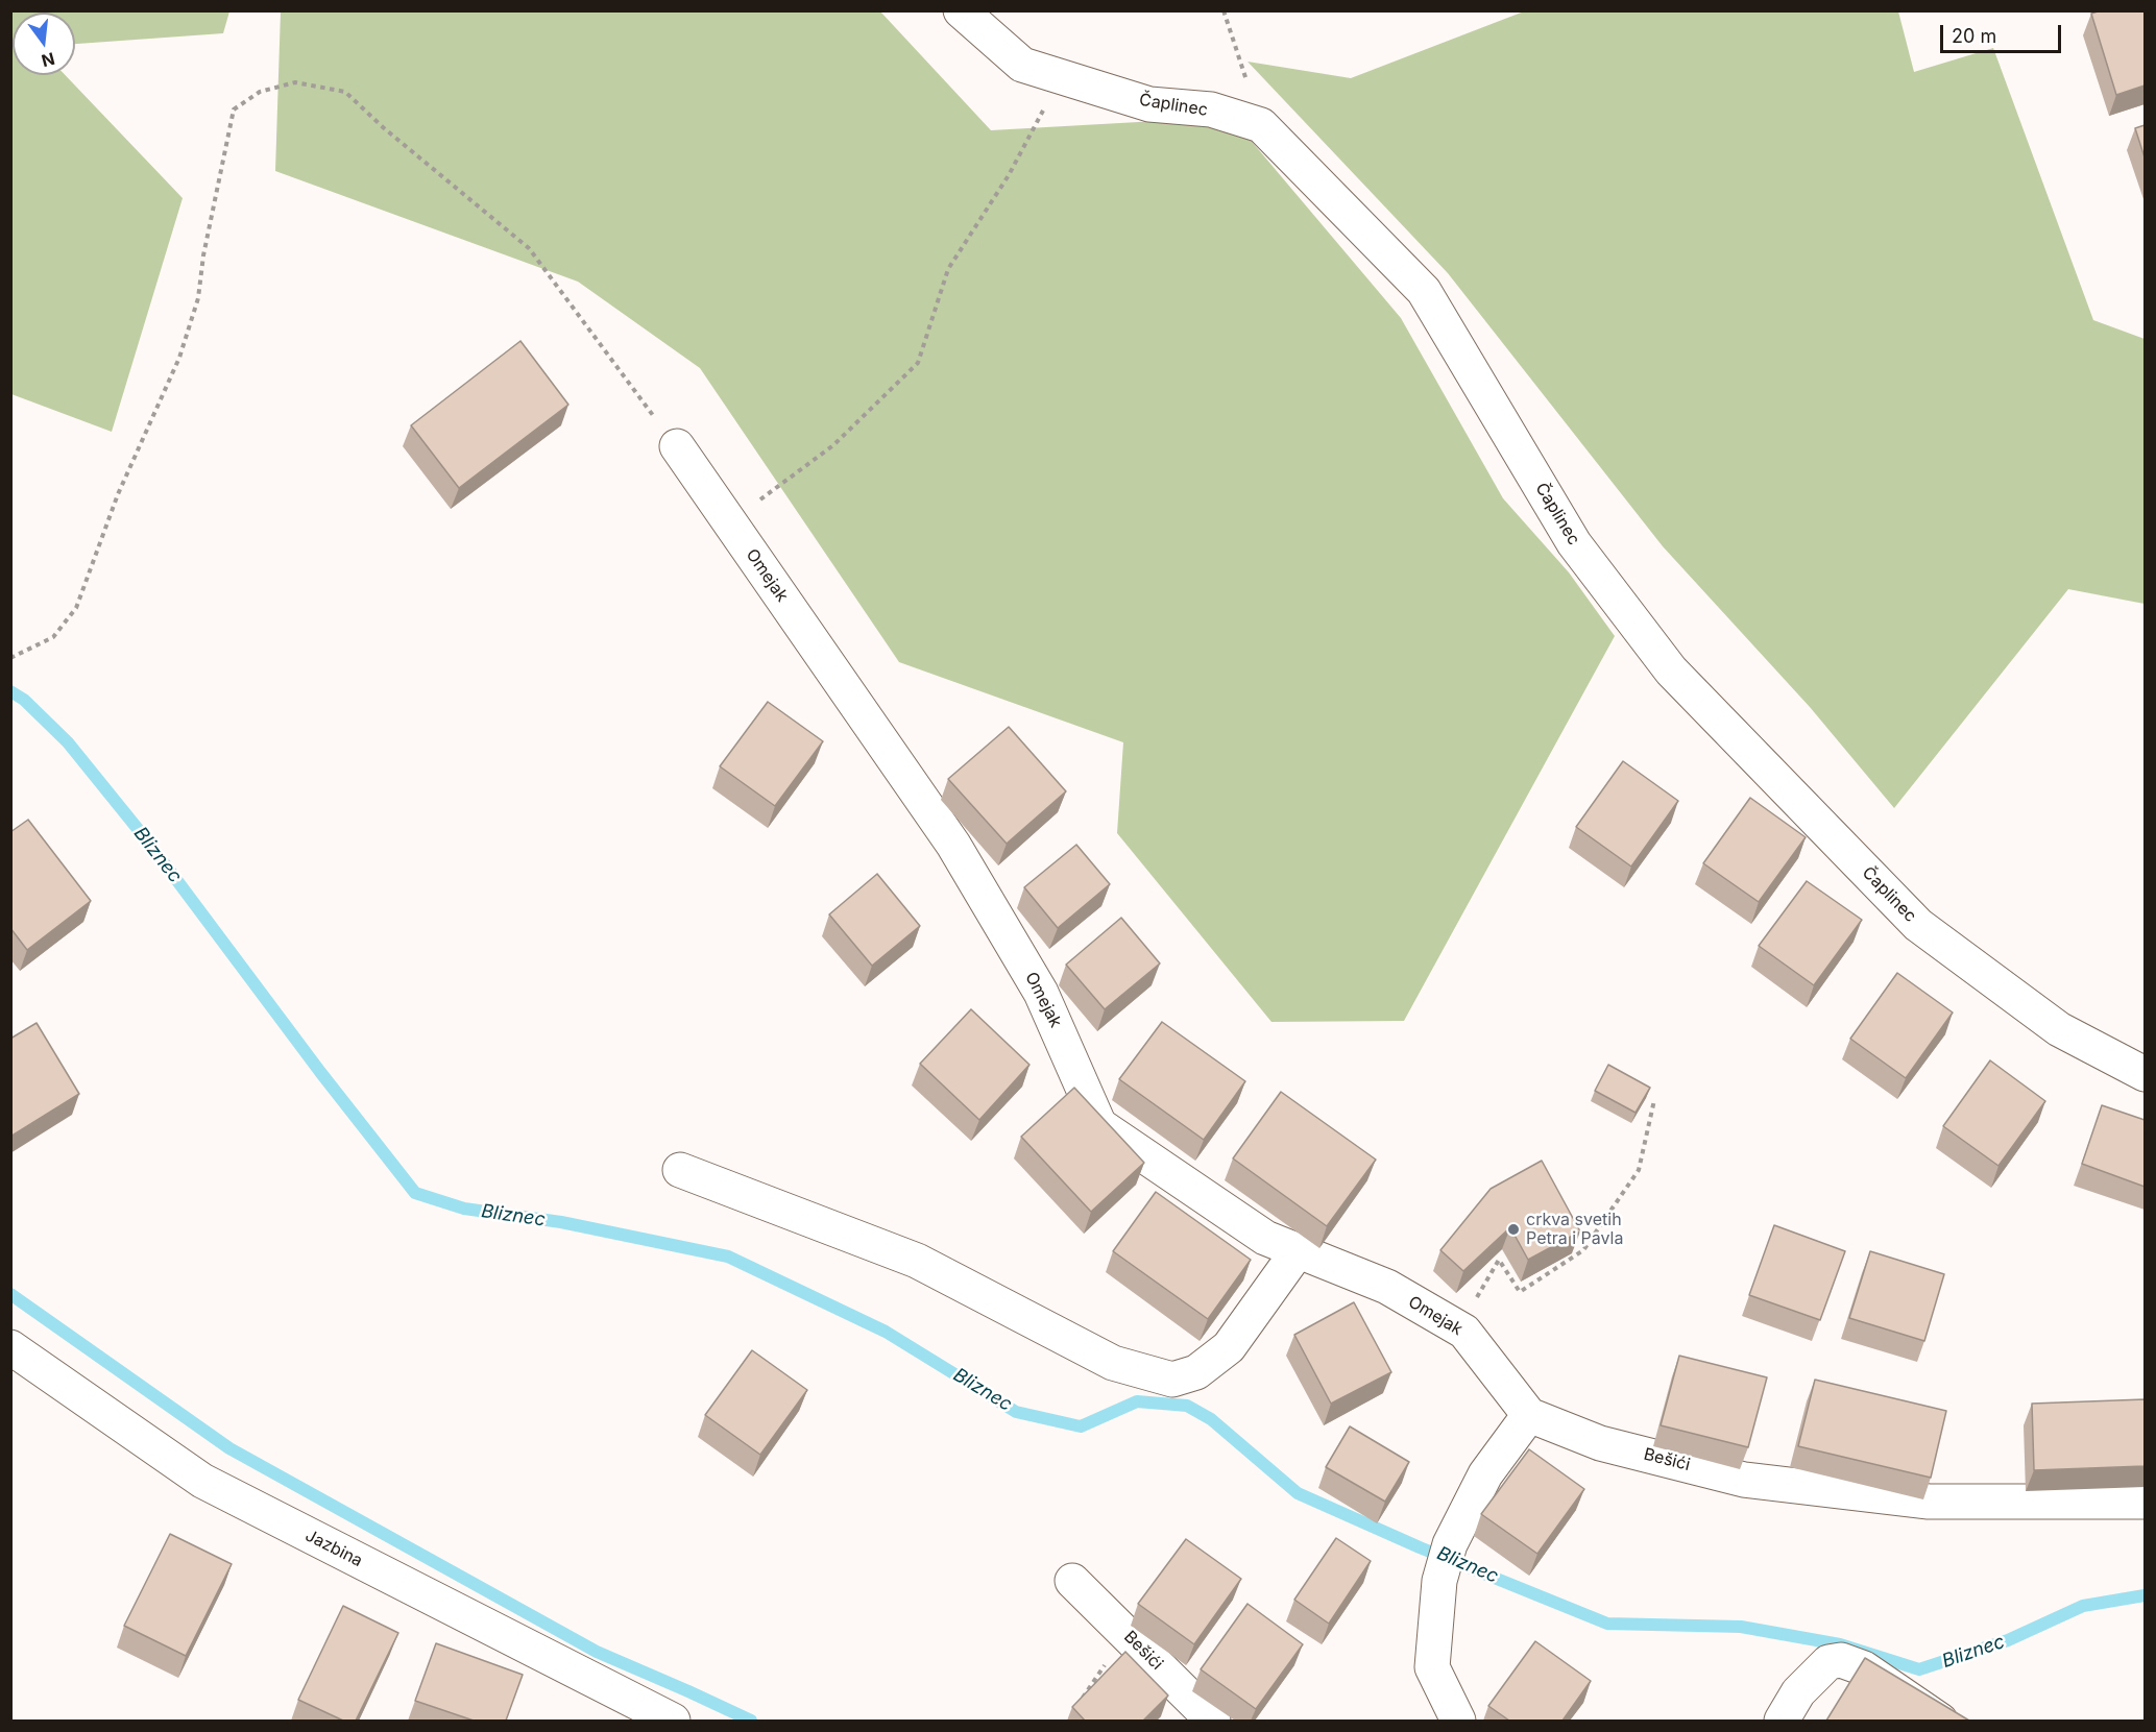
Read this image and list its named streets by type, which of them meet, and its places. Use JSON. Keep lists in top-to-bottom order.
{
  "streets": {
    "street": [
      "Čaplinec",
      "Omejak",
      "Bešići",
      "Jazbina"
    ]
  },
  "crossings": [
    ["Omejak", "Bešići"]
  ],
  "water": ["Bliznec"],
  "places": ["crkva svetih Petra i Pavla"],
  "scale_bar": "20 m",
  "north": "bottom"
}
